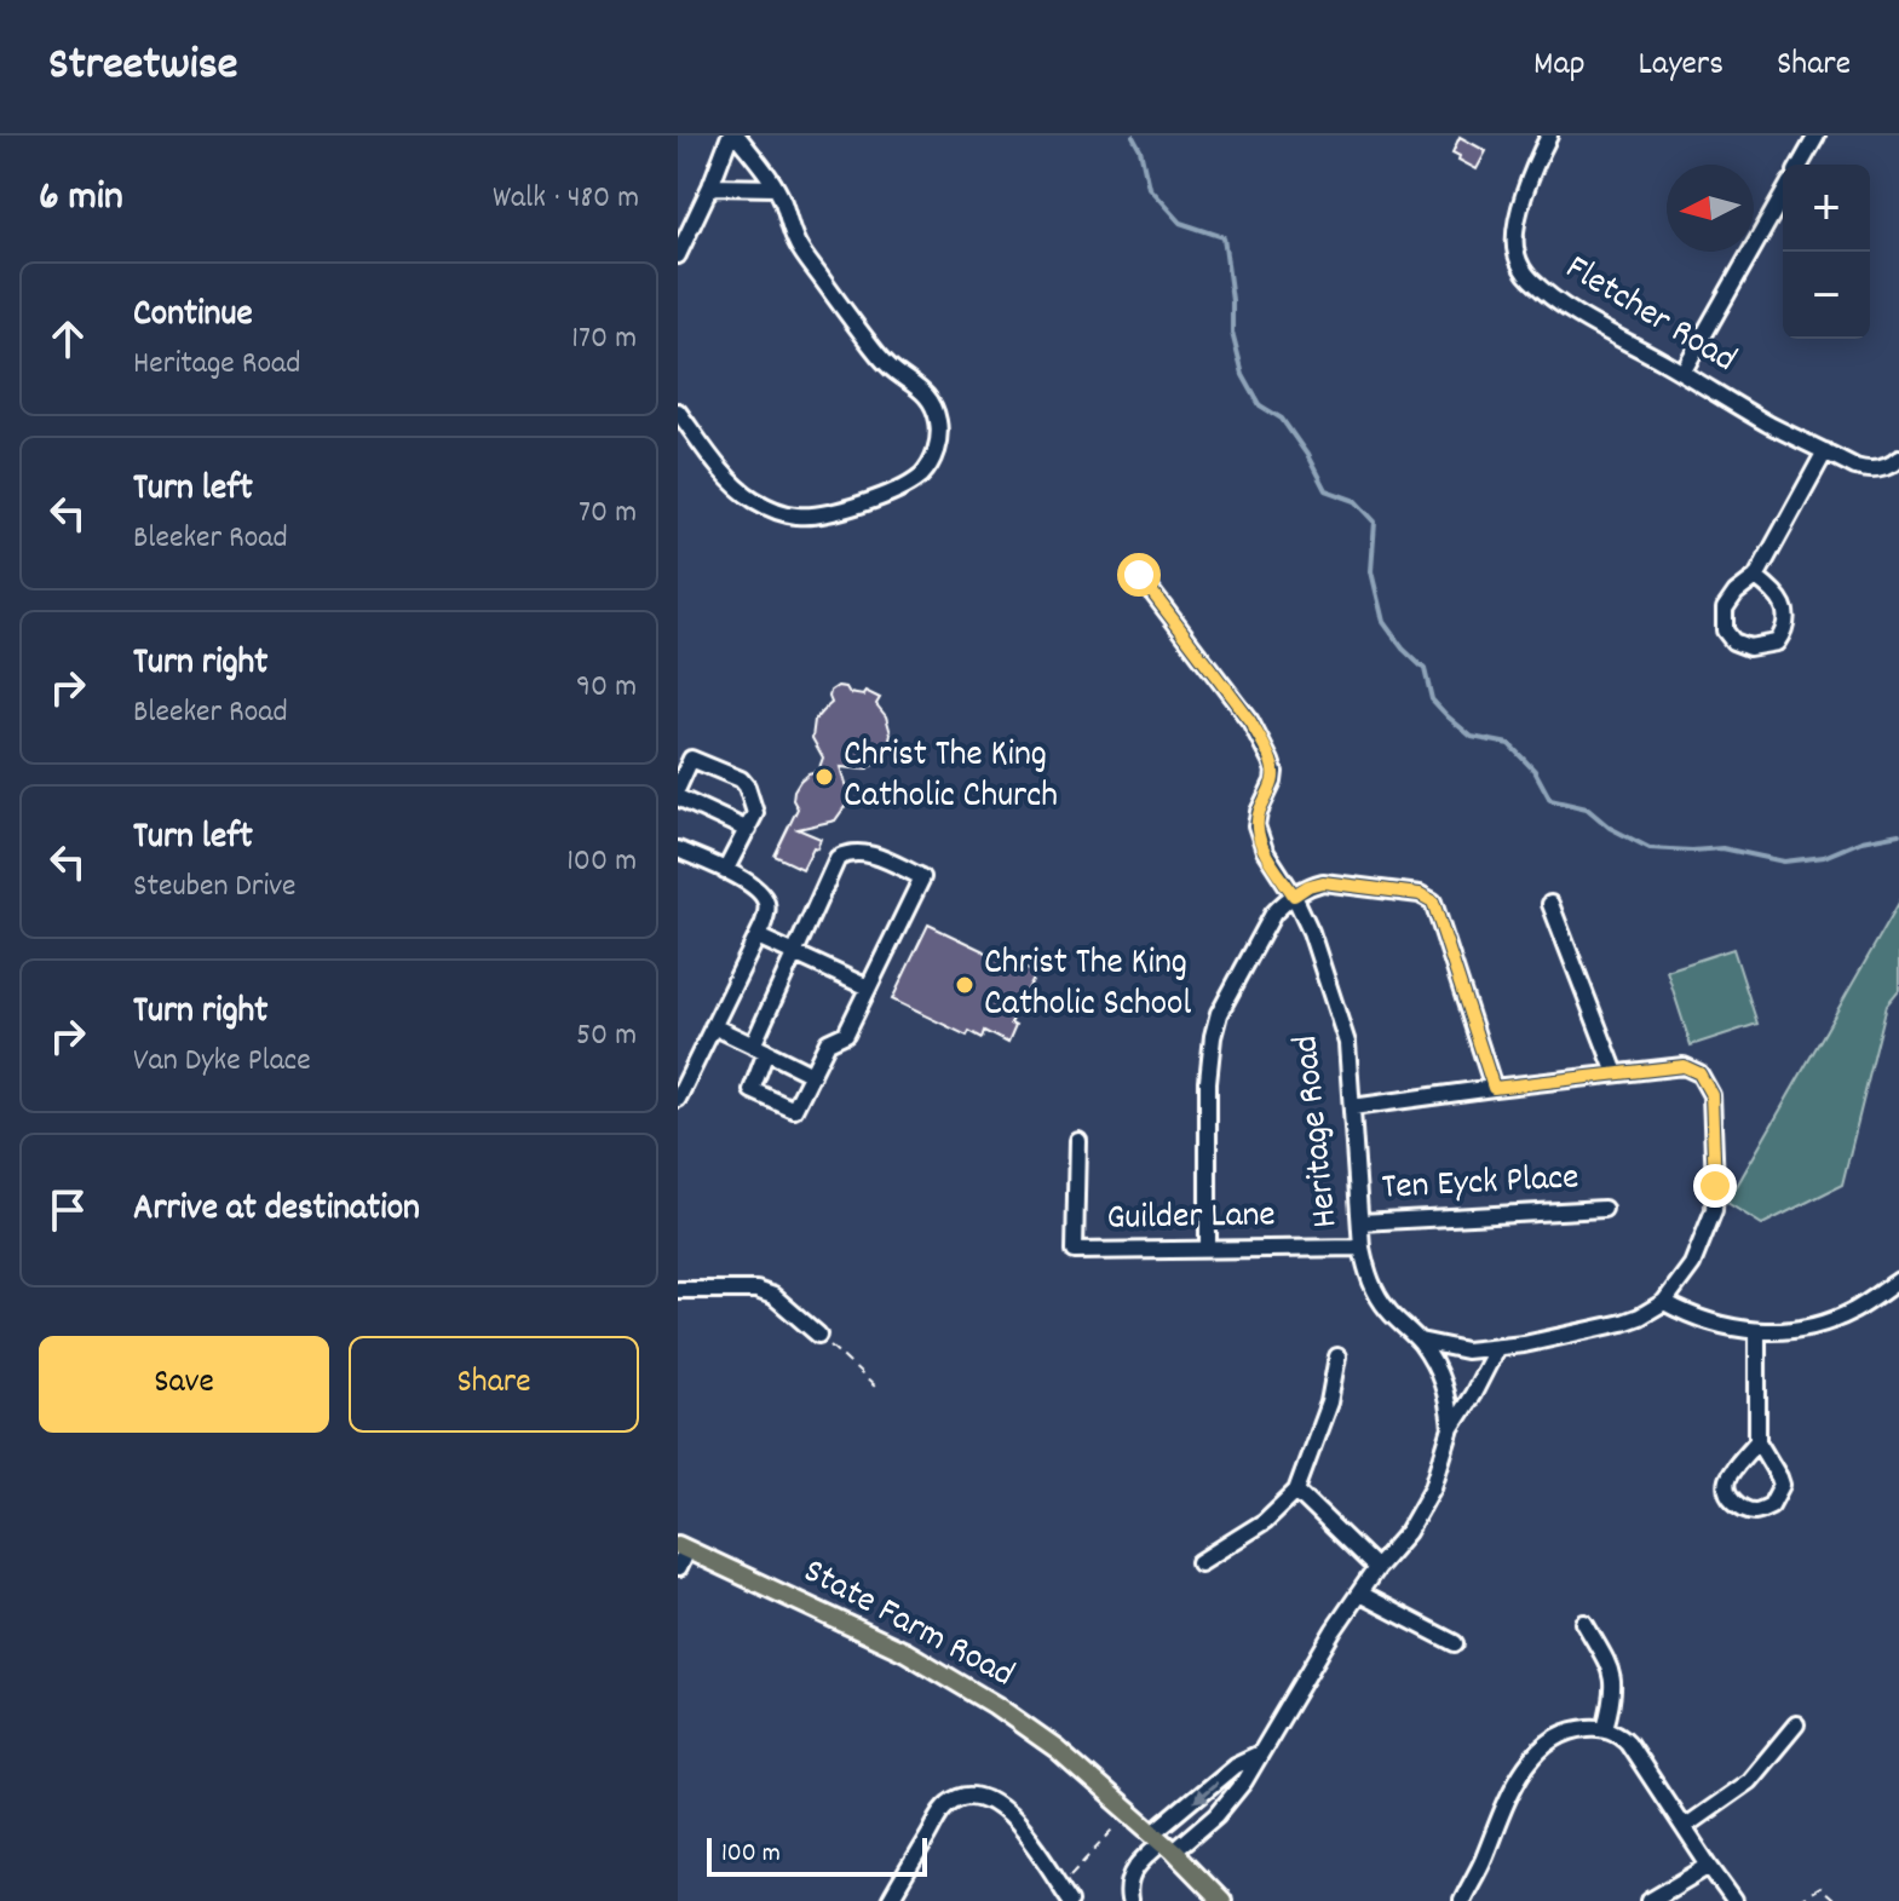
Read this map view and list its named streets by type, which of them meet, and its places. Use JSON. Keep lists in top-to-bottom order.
{
  "streets": {
    "main road": ["State Farm Road"],
    "street": [
      "Fletcher Road",
      "Heritage Road",
      "Ten Eyck Place",
      "Guilder Lane"
    ]
  },
  "crossings": [
    ["Heritage Road", "Ten Eyck Place"],
    ["Heritage Road", "Guilder Lane"],
    ["Heritage Road", "State Farm Road"]
  ],
  "places": ["Christ The King Catholic Church", "Christ The King Catholic School"],
  "scale_bar": "100 m",
  "north": "left",
  "page": {
    "header": "Streetwise",
    "nav": ["Map", "Layers", "Share"],
    "heading": ["6 min", "Walk · 480 m"],
    "map_buttons": ["+", "−"],
    "list": [
      ["Continue", "Heritage Road", "170 m"],
      ["Turn left", "Bleeker Road", "70 m"],
      ["Turn right", "Bleeker Road", "90 m"],
      ["Turn left", "Steuben Drive", "100 m"],
      ["Turn right", "Van Dyke Place", "50 m"],
      "Arrive at destination"
    ],
    "buttons": ["Save", "Share"],
    "scale": "100 m"
  }
}
